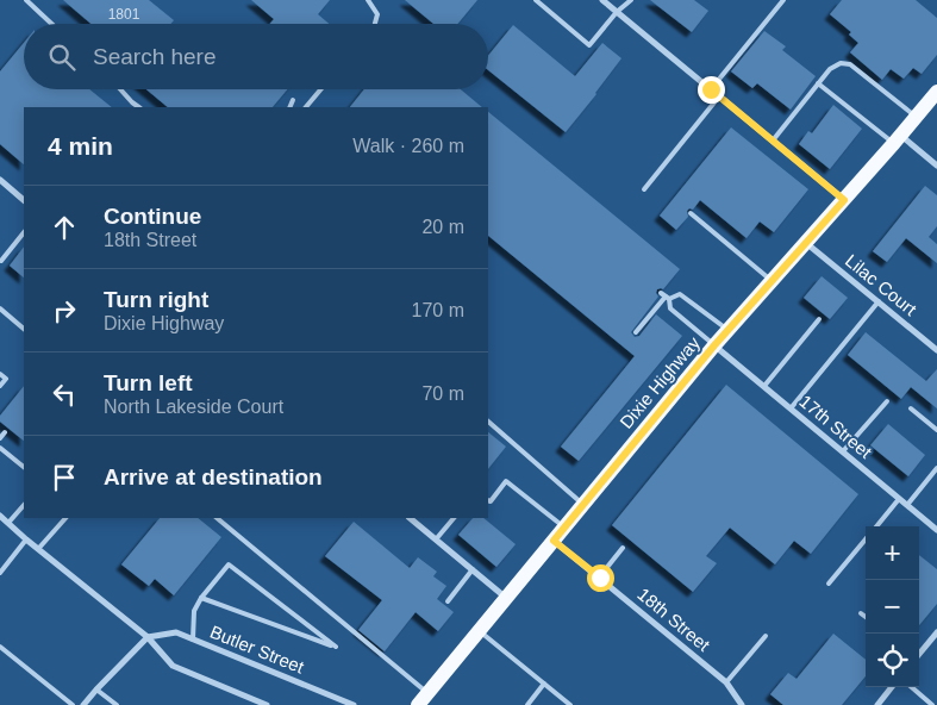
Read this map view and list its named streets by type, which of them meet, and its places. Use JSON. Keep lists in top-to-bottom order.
{
  "streets": {
    "main road": ["Dixie Highway"],
    "street": [
      "Lilac Court",
      "17th Street",
      "18th Street",
      "Butler Street"
    ]
  },
  "crossings": [
    ["Lilac Court", "Dixie Highway"],
    ["Dixie Highway", "17th Street"],
    ["Dixie Highway", "18th Street"]
  ],
  "house_numbers": ["1801"],
  "page": {
    "search": "Search here",
    "heading": ["4 min", "Walk · 260 m"],
    "list": [
      ["Continue", "18th Street", "20 m"],
      ["Turn right", "Dixie Highway", "170 m"],
      ["Turn left", "North Lakeside Court", "70 m"],
      "Arrive at destination"
    ],
    "map_buttons": ["+", "−"]
  }
}
